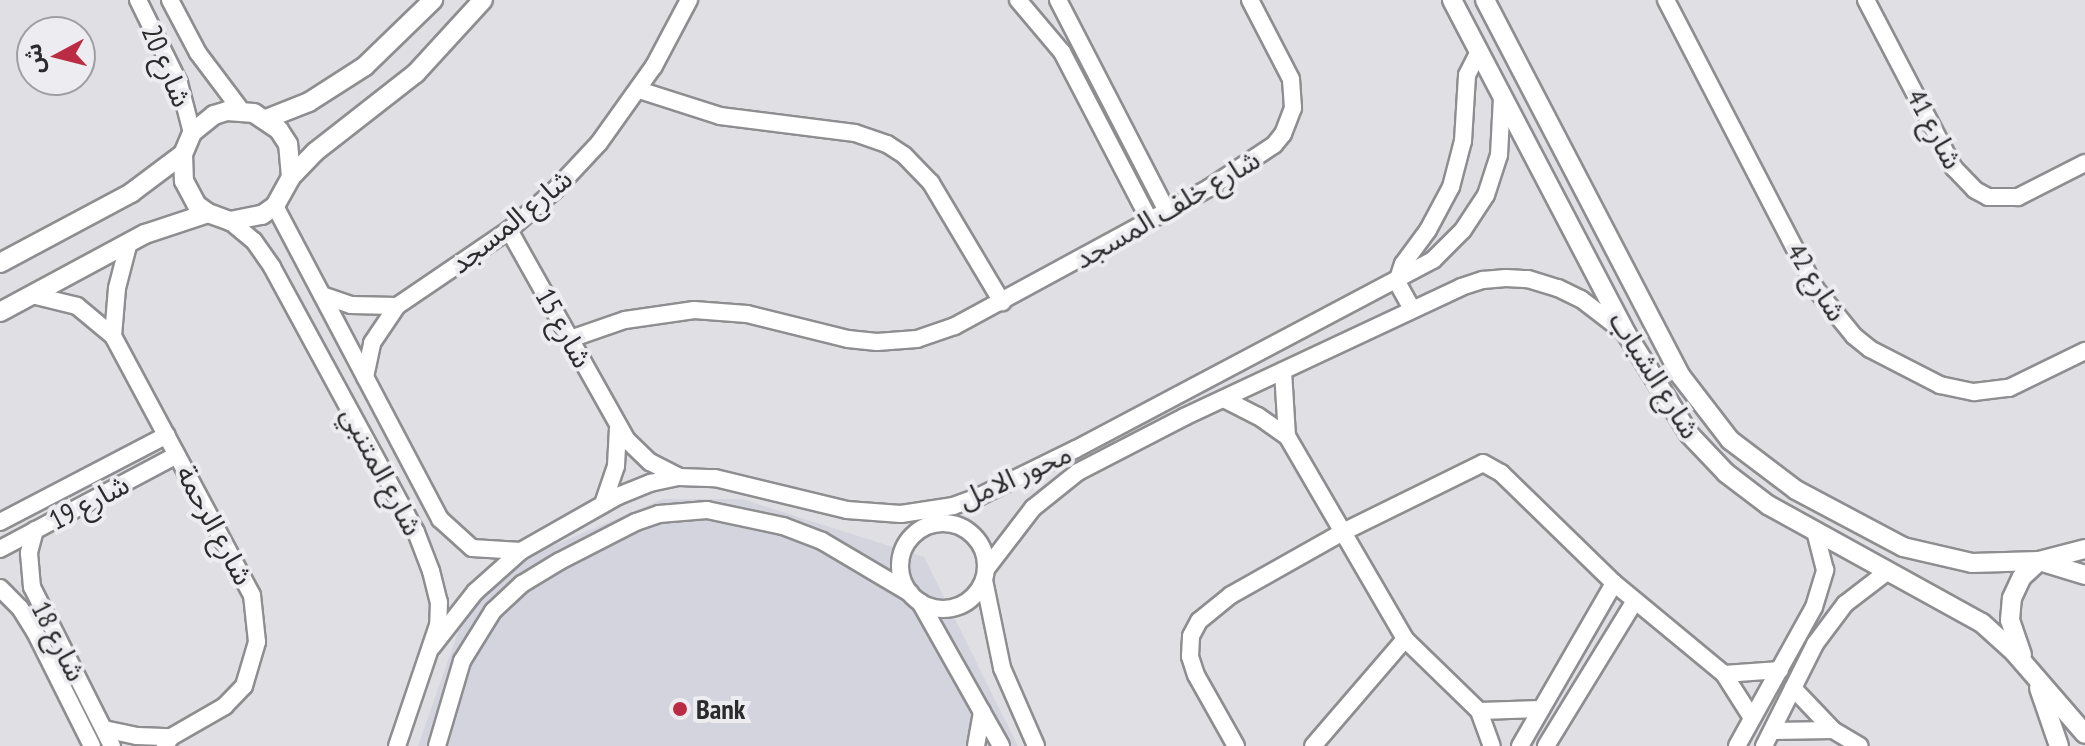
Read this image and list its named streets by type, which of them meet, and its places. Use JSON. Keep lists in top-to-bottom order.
{
  "streets": {
    "street": [
      "شارع 20",
      "شارع 41",
      "شارع خلف المسجد",
      "شارع المسجد",
      "شارع 42",
      "شارع 15",
      "شارع الشباب",
      "شارع المتنبي",
      "محور الامل",
      "شارع 19",
      "شارع الرحمة",
      "شارع 18"
    ]
  },
  "crossings": [
    ["شارع 20", "شارع المتنبي"],
    ["شارع خلف المسجد", "شارع المسجد"],
    ["شارع خلف المسجد", "شارع 15"],
    ["شارع خلف المسجد", "شارع المتنبي"],
    ["شارع خلف المسجد", "محور الامل"],
    ["شارع المسجد", "شارع 15"],
    ["شارع المسجد", "شارع المتنبي"],
    ["شارع المسجد", "محور الامل"],
    ["شارع 15", "شارع المتنبي"],
    ["شارع 15", "محور الامل"],
    ["شارع الشباب", "محور الامل"],
    ["شارع المتنبي", "محور الامل"],
    ["شارع 19", "شارع الرحمة"],
    ["شارع 19", "شارع 18"],
    ["شارع الرحمة", "شارع 18"]
  ],
  "places": ["Bank"],
  "north": "left"
}
